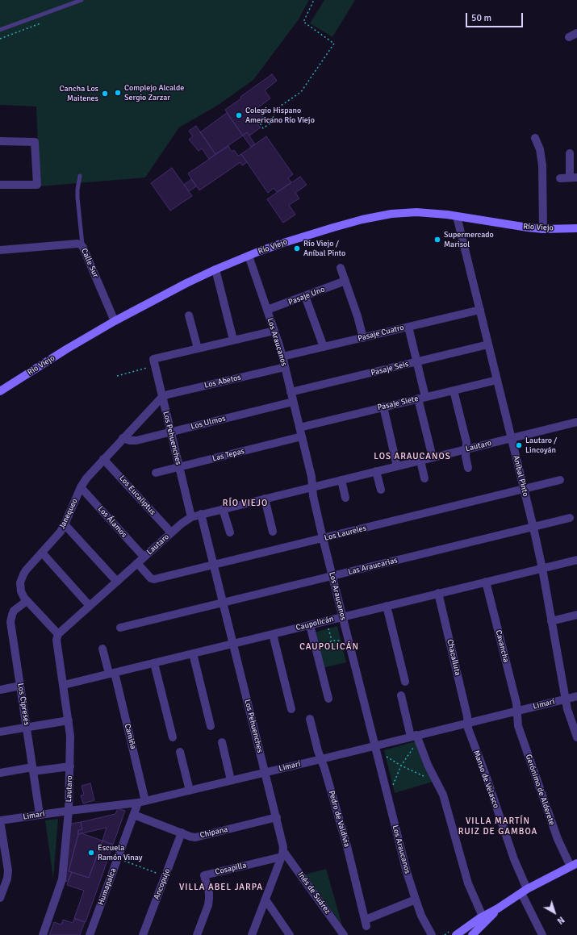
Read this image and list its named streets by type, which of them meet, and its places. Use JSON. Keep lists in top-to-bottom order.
{
  "streets": {
    "main road": ["Río Viejo"],
    "street": [
      "Calle Sur",
      "Pasaje Uno",
      "Pasaje Cuatro",
      "Los Araucanos",
      "Pasaje Seis",
      "Los Abetos",
      "Pasaje Siete",
      "Los Ulmos",
      "Los Pehuenches",
      "Lautaro",
      "Las Tepas",
      "Aníbal Pinto",
      "Los Eucaliptus",
      "Janequeo",
      "Los Álamos",
      "Los Laureles",
      "Las Araucarias",
      "Caupolicán",
      "Cavancha",
      "Chacalluta",
      "Los Cipreses",
      "Limarí",
      "Camiña",
      "Manso de Velasco",
      "Gerónimo de Alderete",
      "Pedro de Valdivia",
      "Chipana",
      "Cosapilla",
      "Ancopujo",
      "Humapalca",
      "Inés de Suárez"
    ]
  },
  "crossings": [
    ["Río Viejo", "Calle Sur"],
    ["Río Viejo", "Los Araucanos"],
    ["Río Viejo", "Aníbal Pinto"],
    ["Pasaje Uno", "Los Araucanos"],
    ["Pasaje Cuatro", "Los Araucanos"],
    ["Pasaje Cuatro", "Aníbal Pinto"],
    ["Los Araucanos", "Pasaje Seis"],
    ["Los Araucanos", "Los Abetos"],
    ["Los Araucanos", "Pasaje Siete"],
    ["Los Araucanos", "Los Ulmos"],
    ["Los Araucanos", "Lautaro"],
    ["Los Araucanos", "Las Tepas"],
    ["Los Araucanos", "Los Laureles"],
    ["Los Araucanos", "Las Araucarias"],
    ["Los Araucanos", "Caupolicán"],
    ["Los Araucanos", "Limarí"],
    ["Los Araucanos", "Pedro de Valdivia"],
    ["Pasaje Seis", "Aníbal Pinto"],
    ["Los Abetos", "Los Pehuenches"],
    ["Los Abetos", "Janequeo"],
    ["Pasaje Siete", "Aníbal Pinto"],
    ["Los Ulmos", "Los Pehuenches"],
    ["Los Ulmos", "Janequeo"],
    ["Los Pehuenches", "Lautaro"],
    ["Los Pehuenches", "Las Tepas"],
    ["Los Pehuenches", "Janequeo"],
    ["Los Pehuenches", "Los Laureles"],
    ["Los Pehuenches", "Las Araucarias"],
    ["Los Pehuenches", "Caupolicán"],
    ["Los Pehuenches", "Limarí"],
    ["Los Pehuenches", "Chipana"],
    ["Los Pehuenches", "Cosapilla"],
    ["Los Pehuenches", "Inés de Suárez"],
    ["Lautaro", "Aníbal Pinto"],
    ["Lautaro", "Los Eucaliptus"],
    ["Lautaro", "Janequeo"],
    ["Lautaro", "Los Álamos"],
    ["Lautaro", "Los Laureles"],
    ["Lautaro", "Caupolicán"],
    ["Lautaro", "Limarí"],
    ["Aníbal Pinto", "Los Laureles"],
    ["Aníbal Pinto", "Las Araucarias"],
    ["Aníbal Pinto", "Caupolicán"],
    ["Aníbal Pinto", "Limarí"],
    ["Los Eucaliptus", "Janequeo"],
    ["Janequeo", "Los Álamos"],
    ["Janequeo", "Los Cipreses"],
    ["Caupolicán", "Cavancha"],
    ["Caupolicán", "Chacalluta"],
    ["Caupolicán", "Camiña"],
    ["Cavancha", "Limarí"],
    ["Cavancha", "Gerónimo de Alderete"],
    ["Chacalluta", "Limarí"],
    ["Chacalluta", "Manso de Velasco"],
    ["Los Cipreses", "Limarí"],
    ["Limarí", "Camiña"],
    ["Limarí", "Manso de Velasco"],
    ["Limarí", "Gerónimo de Alderete"],
    ["Limarí", "Pedro de Valdivia"],
    ["Limarí", "Humapalca"],
    ["Camiña", "Humapalca"],
    ["Chipana", "Ancopujo"],
    ["Chipana", "Humapalca"],
    ["Cosapilla", "Inés de Suárez"]
  ],
  "districts": [
    "LOS ARAUCANOS",
    "RÍO VIEJO",
    "CAUPOLICÁN",
    "VILLA MARTÍN RUIZ DE GAMBOA",
    "VILLA ABEL JARPA"
  ],
  "places": [
    "Complejo Alcalde Sergio Zarzar",
    "Cancha Los Maitenes",
    "Colegio Hispano Americano Río Viejo",
    "Supermercado Marisol",
    "Río Viejo / Aníbal Pinto",
    "Lautaro / Lincoyán",
    "Escuela Ramón Vinay"
  ],
  "scale_bar": "50 m",
  "north": "bottom right"
}
